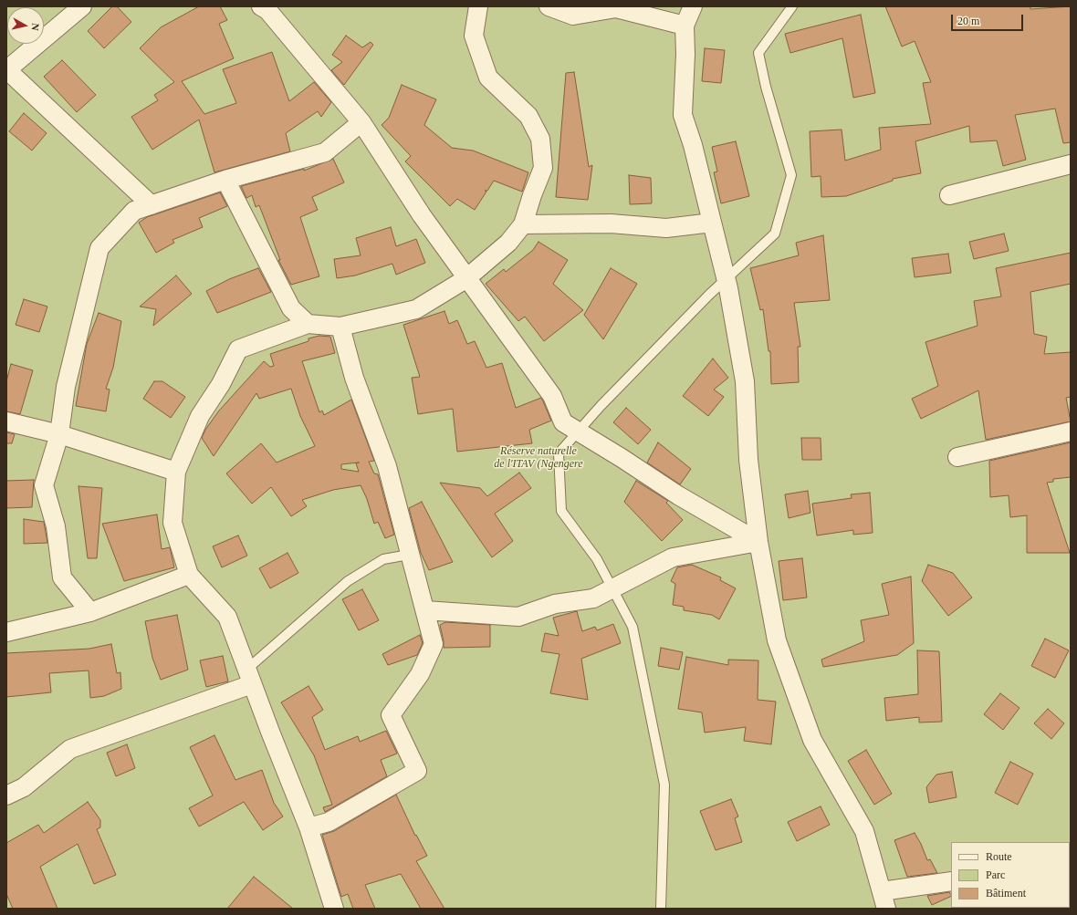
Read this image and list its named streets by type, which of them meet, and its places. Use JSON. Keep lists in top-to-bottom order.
{
  "parks": ["Réserve naturelle de l'ITAV (Ngengere"],
  "legend": ["Route", "Parc", "Bâtiment"],
  "scale_bar": "20 m",
  "north": "right"
}
